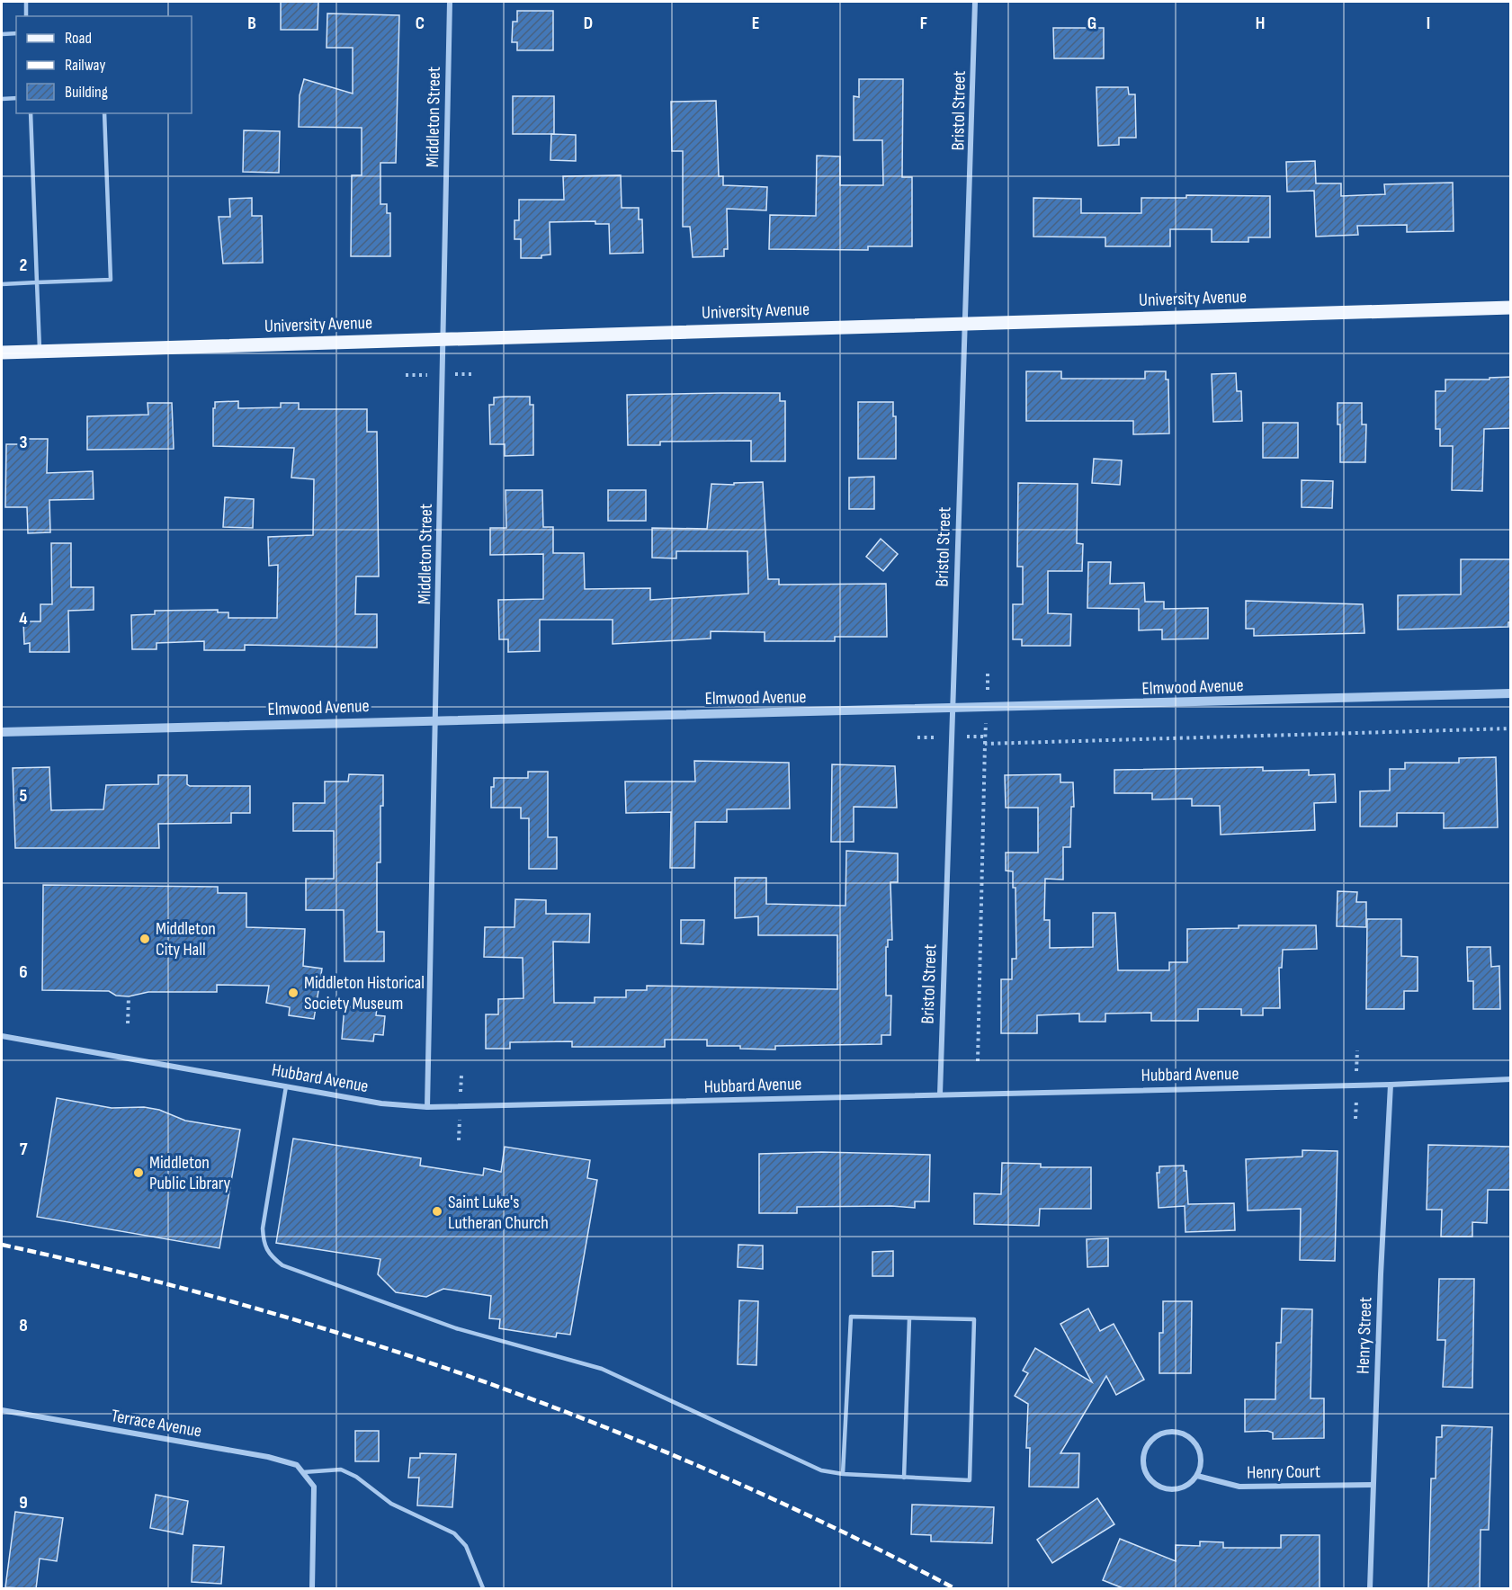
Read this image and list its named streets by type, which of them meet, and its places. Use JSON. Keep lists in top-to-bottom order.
{
  "streets": {
    "main road": ["University Avenue"],
    "street": [
      "Bristol Street",
      "Middleton Street",
      "Elmwood Avenue",
      "Hubbard Avenue",
      "Henry Street",
      "Terrace Avenue",
      "Henry Court"
    ]
  },
  "crossings": [
    ["Bristol Street", "University Avenue"],
    ["Bristol Street", "Elmwood Avenue"],
    ["Bristol Street", "Hubbard Avenue"],
    ["Middleton Street", "University Avenue"],
    ["Middleton Street", "Elmwood Avenue"],
    ["Middleton Street", "Hubbard Avenue"],
    ["Hubbard Avenue", "Henry Street"],
    ["Henry Street", "Henry Court"]
  ],
  "places": [
    "Middleton City Hall",
    "Middleton Historical Society Museum",
    "Middleton Public Library",
    "Saint Luke's Lutheran Church"
  ],
  "legend": ["Road", "Railway", "Building"],
  "grid": {
    "columns": [
      "B",
      "C",
      "D",
      "E",
      "F",
      "G",
      "H",
      "I"
    ],
    "rows": [
      "2",
      "3",
      "4",
      "5",
      "6",
      "7",
      "8",
      "9"
    ]
  }
}
